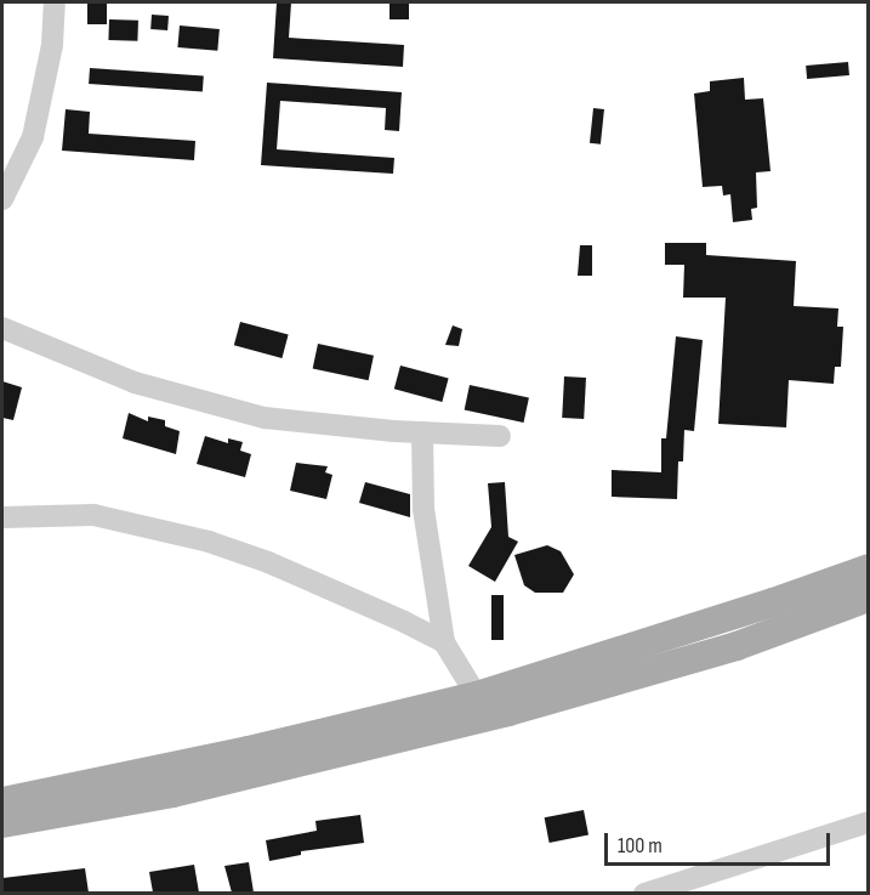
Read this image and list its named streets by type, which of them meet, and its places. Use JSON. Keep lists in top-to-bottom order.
{
  "scale_bar": "100 m"
}
